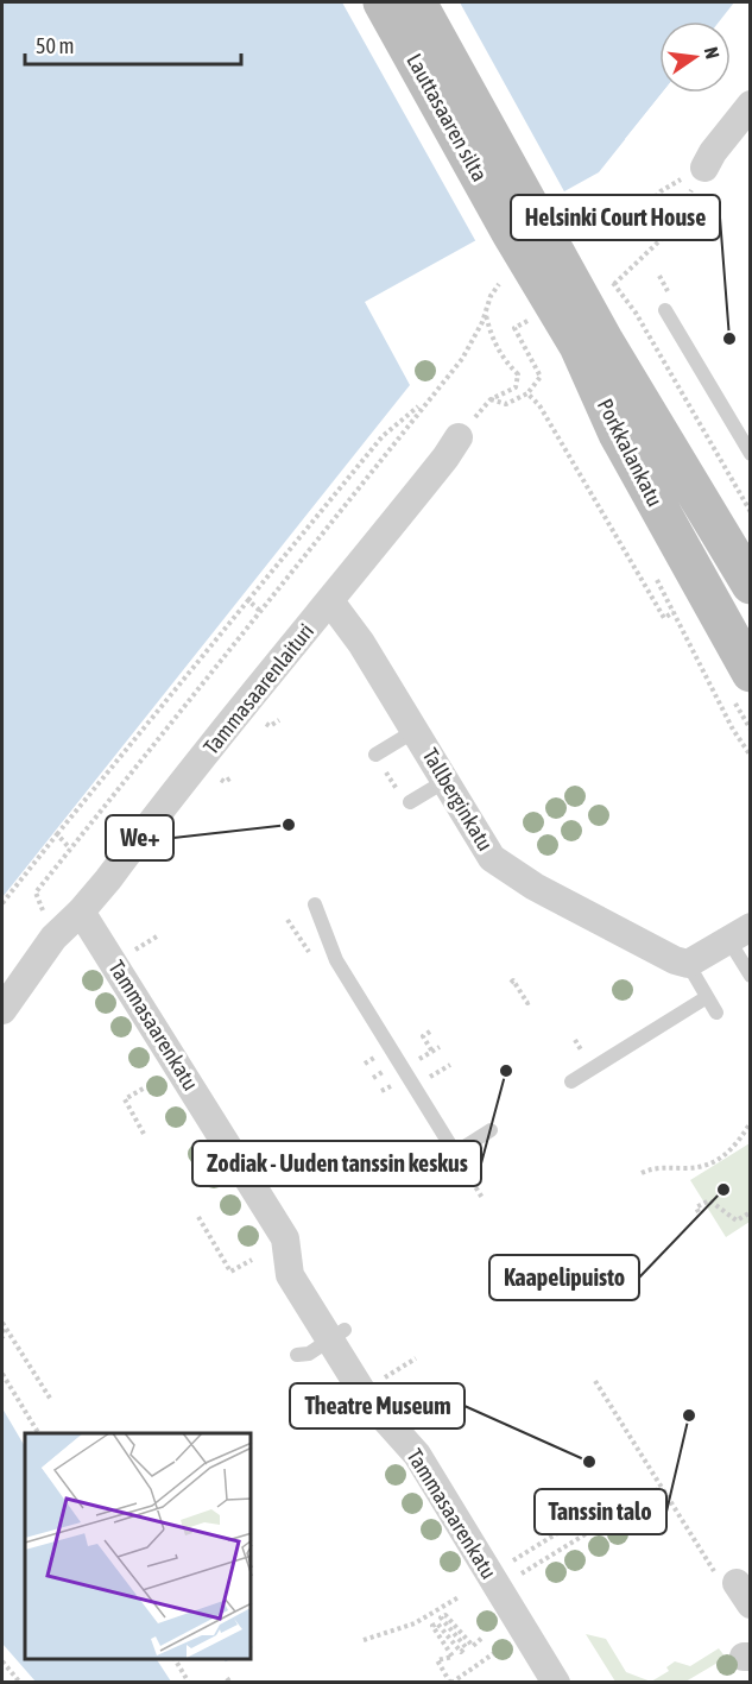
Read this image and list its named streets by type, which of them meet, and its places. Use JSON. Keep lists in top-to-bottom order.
{
  "streets": {
    "main road": ["Lauttasaaren silta", "Porkkalankatu"],
    "street": ["Tammasaarenlaituri", "Tallberginkatu", "Tammasaarenkatu"]
  },
  "crossings": [
    ["Lauttasaaren silta", "Porkkalankatu"],
    ["Tammasaarenlaituri", "Tallberginkatu"],
    ["Tammasaarenlaituri", "Tammasaarenkatu"]
  ],
  "places": [
    "Helsinki Court House",
    "We+",
    "Zodiak - Uuden tanssin keskus",
    "Kaapelipuisto",
    "Tanssin talo",
    "Theatre Museum"
  ],
  "scale_bar": "50 m",
  "north": "right"
}
